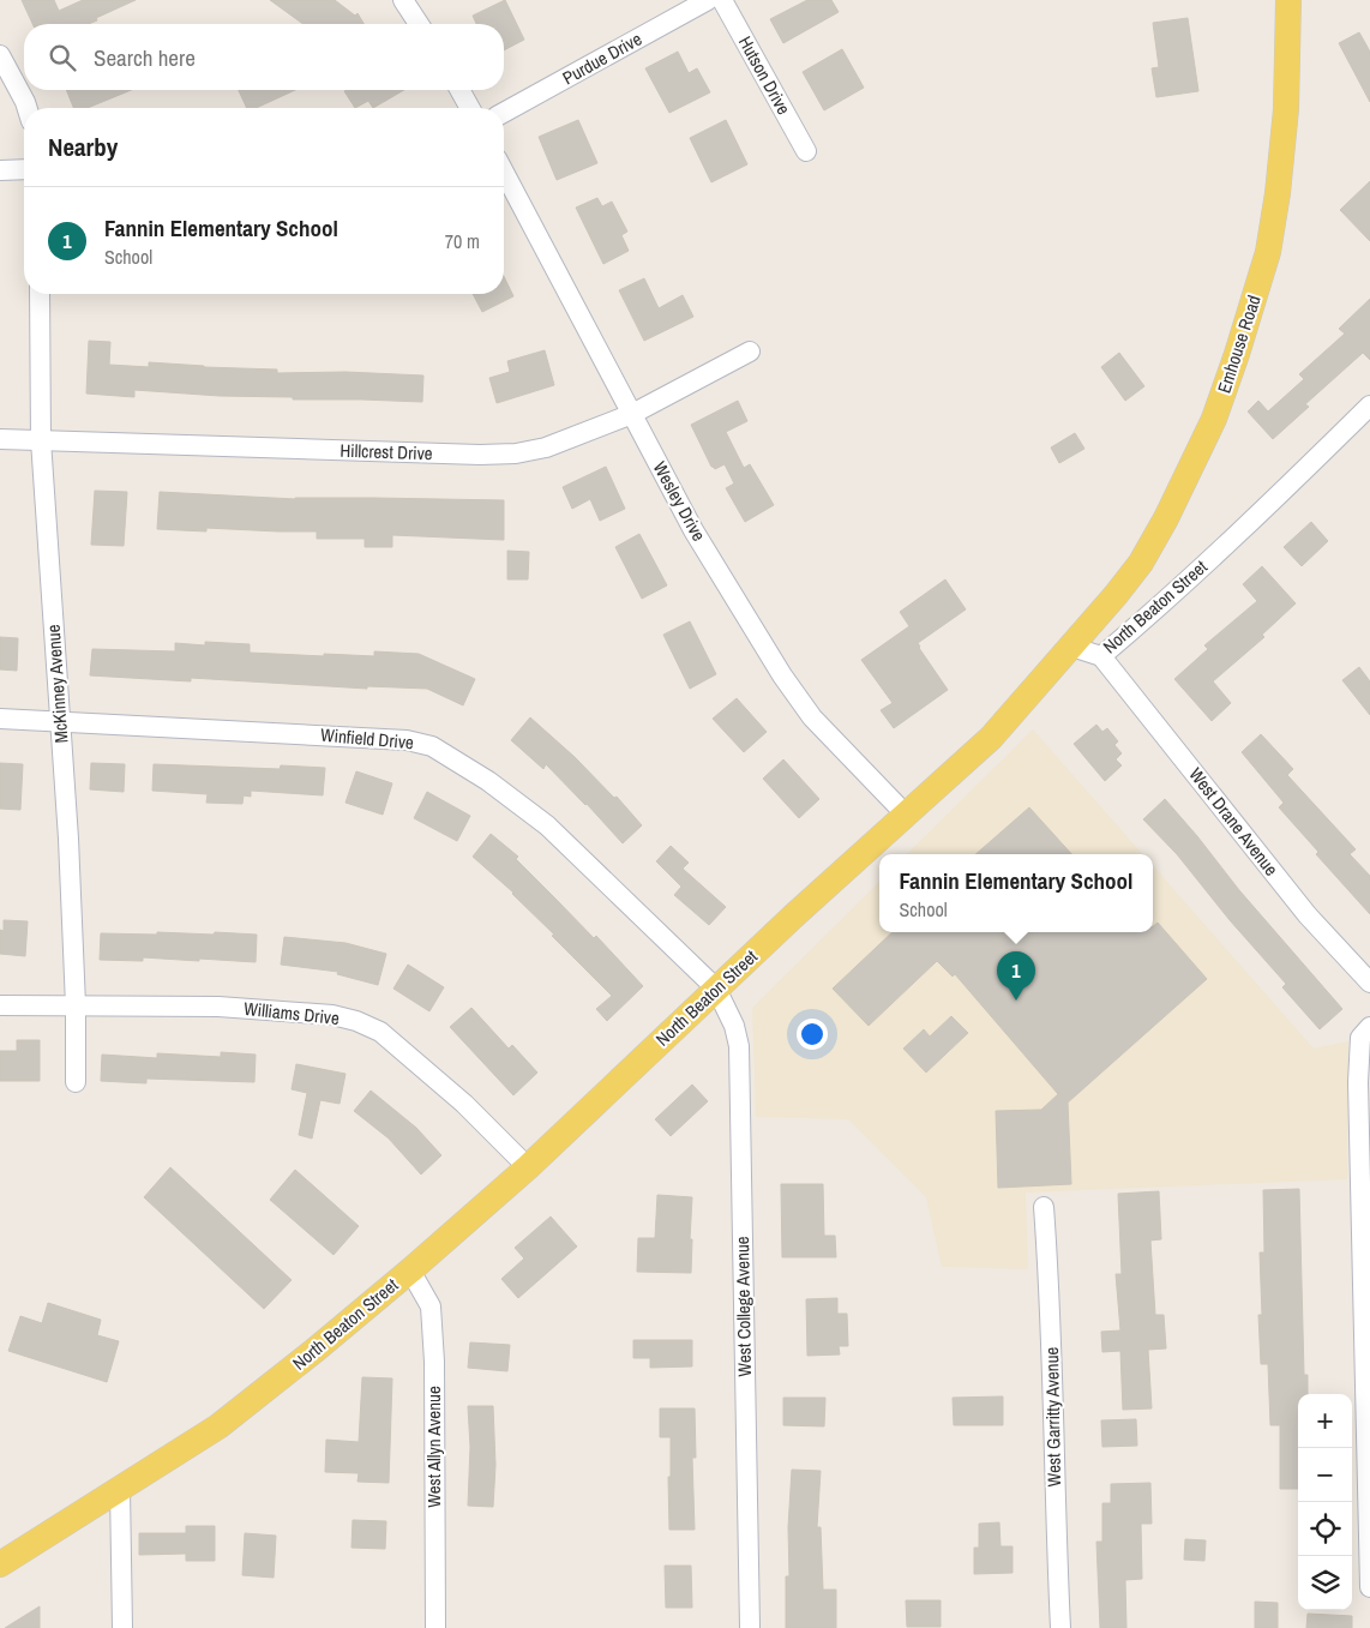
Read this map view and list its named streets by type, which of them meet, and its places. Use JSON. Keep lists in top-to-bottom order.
{
  "streets": {
    "main road": ["Emhouse Road", "North Beaton Street"],
    "street": [
      "Purdue Drive",
      "Hutson Drive",
      "Hillcrest Drive",
      "Wesley Drive",
      "McKinney Avenue",
      "Winfield Drive",
      "West Drane Avenue",
      "Williams Drive",
      "West College Avenue",
      "West Garritty Avenue",
      "West Allyn Avenue"
    ]
  },
  "crossings": [
    ["Emhouse Road", "North Beaton Street"],
    ["Hillcrest Drive", "Wesley Drive"],
    ["Hillcrest Drive", "McKinney Avenue"],
    ["Wesley Drive", "North Beaton Street"],
    ["North Beaton Street", "Winfield Drive"],
    ["North Beaton Street", "West Drane Avenue"],
    ["North Beaton Street", "Williams Drive"],
    ["North Beaton Street", "West College Avenue"],
    ["North Beaton Street", "West Allyn Avenue"],
    ["McKinney Avenue", "Winfield Drive"],
    ["McKinney Avenue", "Williams Drive"],
    ["Winfield Drive", "West College Avenue"]
  ],
  "page": {
    "search": "Search here",
    "heading": "Nearby",
    "list": [
      {
        "mark": "1",
        "name": "Fannin Elementary School",
        "note": "School",
        "value": "70 m"
      }
    ],
    "popup": ["Fannin Elementary School", "School"],
    "pins": "1",
    "map_buttons": ["+", "−"]
  }
}
